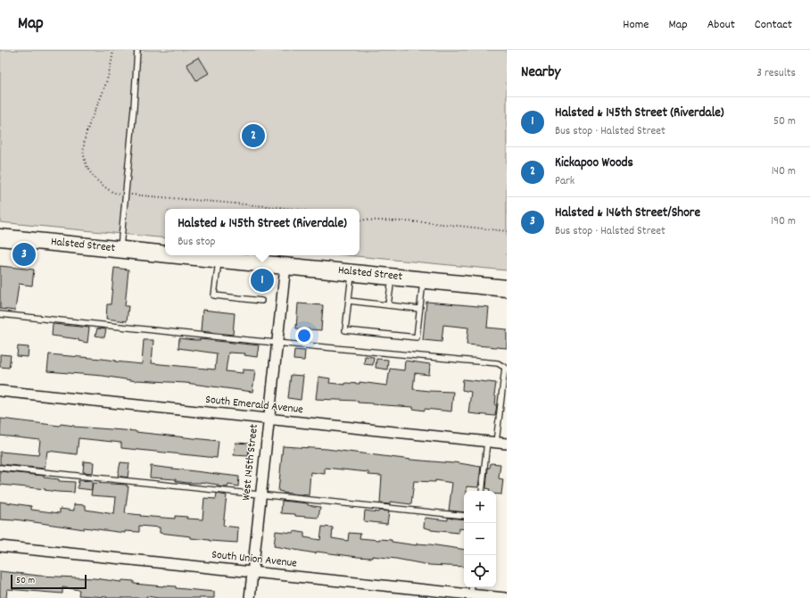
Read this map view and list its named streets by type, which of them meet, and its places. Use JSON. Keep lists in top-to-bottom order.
{
  "streets": {
    "main road": ["Halsted Street"],
    "street": ["South Emerald Avenue", "West 145th Street", "South Union Avenue"]
  },
  "crossings": [
    ["Halsted Street", "West 145th Street"],
    ["South Emerald Avenue", "West 145th Street"],
    ["West 145th Street", "South Union Avenue"]
  ],
  "scale_bar": "50 m",
  "page": {
    "header": "Map",
    "nav": [
      "Home",
      "Map",
      "About",
      "Contact"
    ],
    "heading": ["Nearby", "3 results"],
    "list": [
      {
        "mark": "1",
        "name": "Halsted & 145th Street (Riverdale)",
        "note": "Bus stop · Halsted Street",
        "value": "50 m"
      },
      {
        "mark": "2",
        "name": "Kickapoo Woods",
        "note": "Park",
        "value": "140 m"
      },
      {
        "mark": "3",
        "name": "Halsted & 146th Street/Shore",
        "note": "Bus stop · Halsted Street",
        "value": "190 m"
      }
    ],
    "pins": ["2", "3", "1"],
    "popup": ["Halsted & 145th Street (Riverdale)", "Bus stop"],
    "map_buttons": ["+", "−"],
    "scale": "50 m"
  }
}
